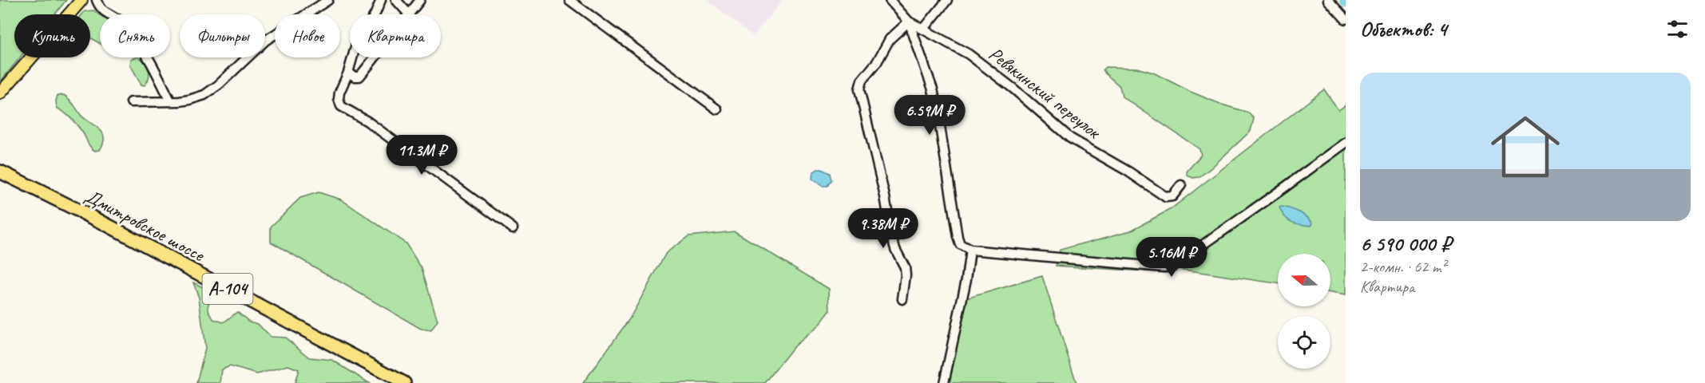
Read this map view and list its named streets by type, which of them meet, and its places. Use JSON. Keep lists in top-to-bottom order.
{
  "streets": {
    "highway": ["Дмитровское шоссе", "А-104"],
    "street": ["Ревякинский переулок"]
  },
  "crossings": [
    ["Дмитровское шоссе", "А-104"]
  ],
  "north": "left",
  "page": {
    "heading": "Объектов: 4",
    "chip": [
      "Купить",
      "Снять",
      "Фильтры",
      "Новое",
      "Квартира"
    ],
    "list": [
      {
        "name": "6 590 000 ₽",
        "note": "2-комн. · 62 m² · Квартира"
      }
    ],
    "price": [
      "6.59M ₽",
      "11.3M ₽",
      "9.38M ₽",
      "5.16M ₽"
    ]
  }
}
